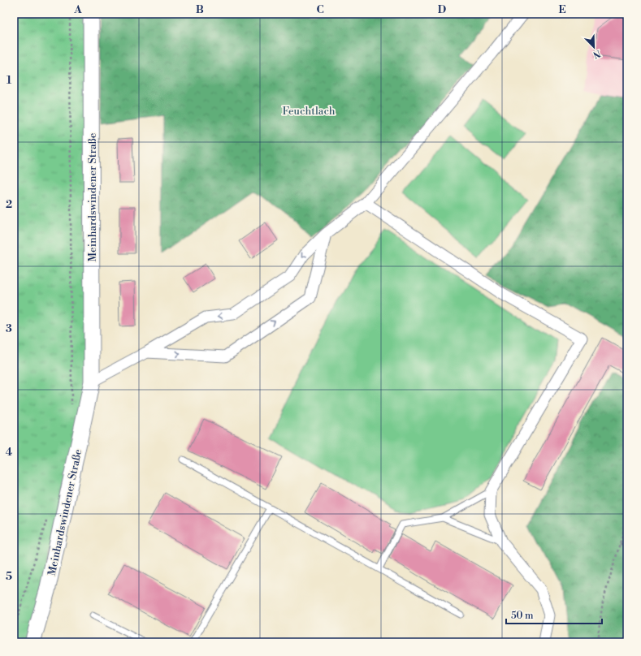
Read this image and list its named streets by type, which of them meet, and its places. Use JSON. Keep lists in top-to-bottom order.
{
  "streets": {
    "street": ["Meinhardswindener Straße"]
  },
  "parks": ["Feuchtlach"],
  "scale_bar": "50 m",
  "north": "bottom right",
  "grid": {
    "columns": [
      "A",
      "B",
      "C",
      "D",
      "E"
    ],
    "rows": [
      "1",
      "2",
      "3",
      "4",
      "5"
    ]
  }
}
